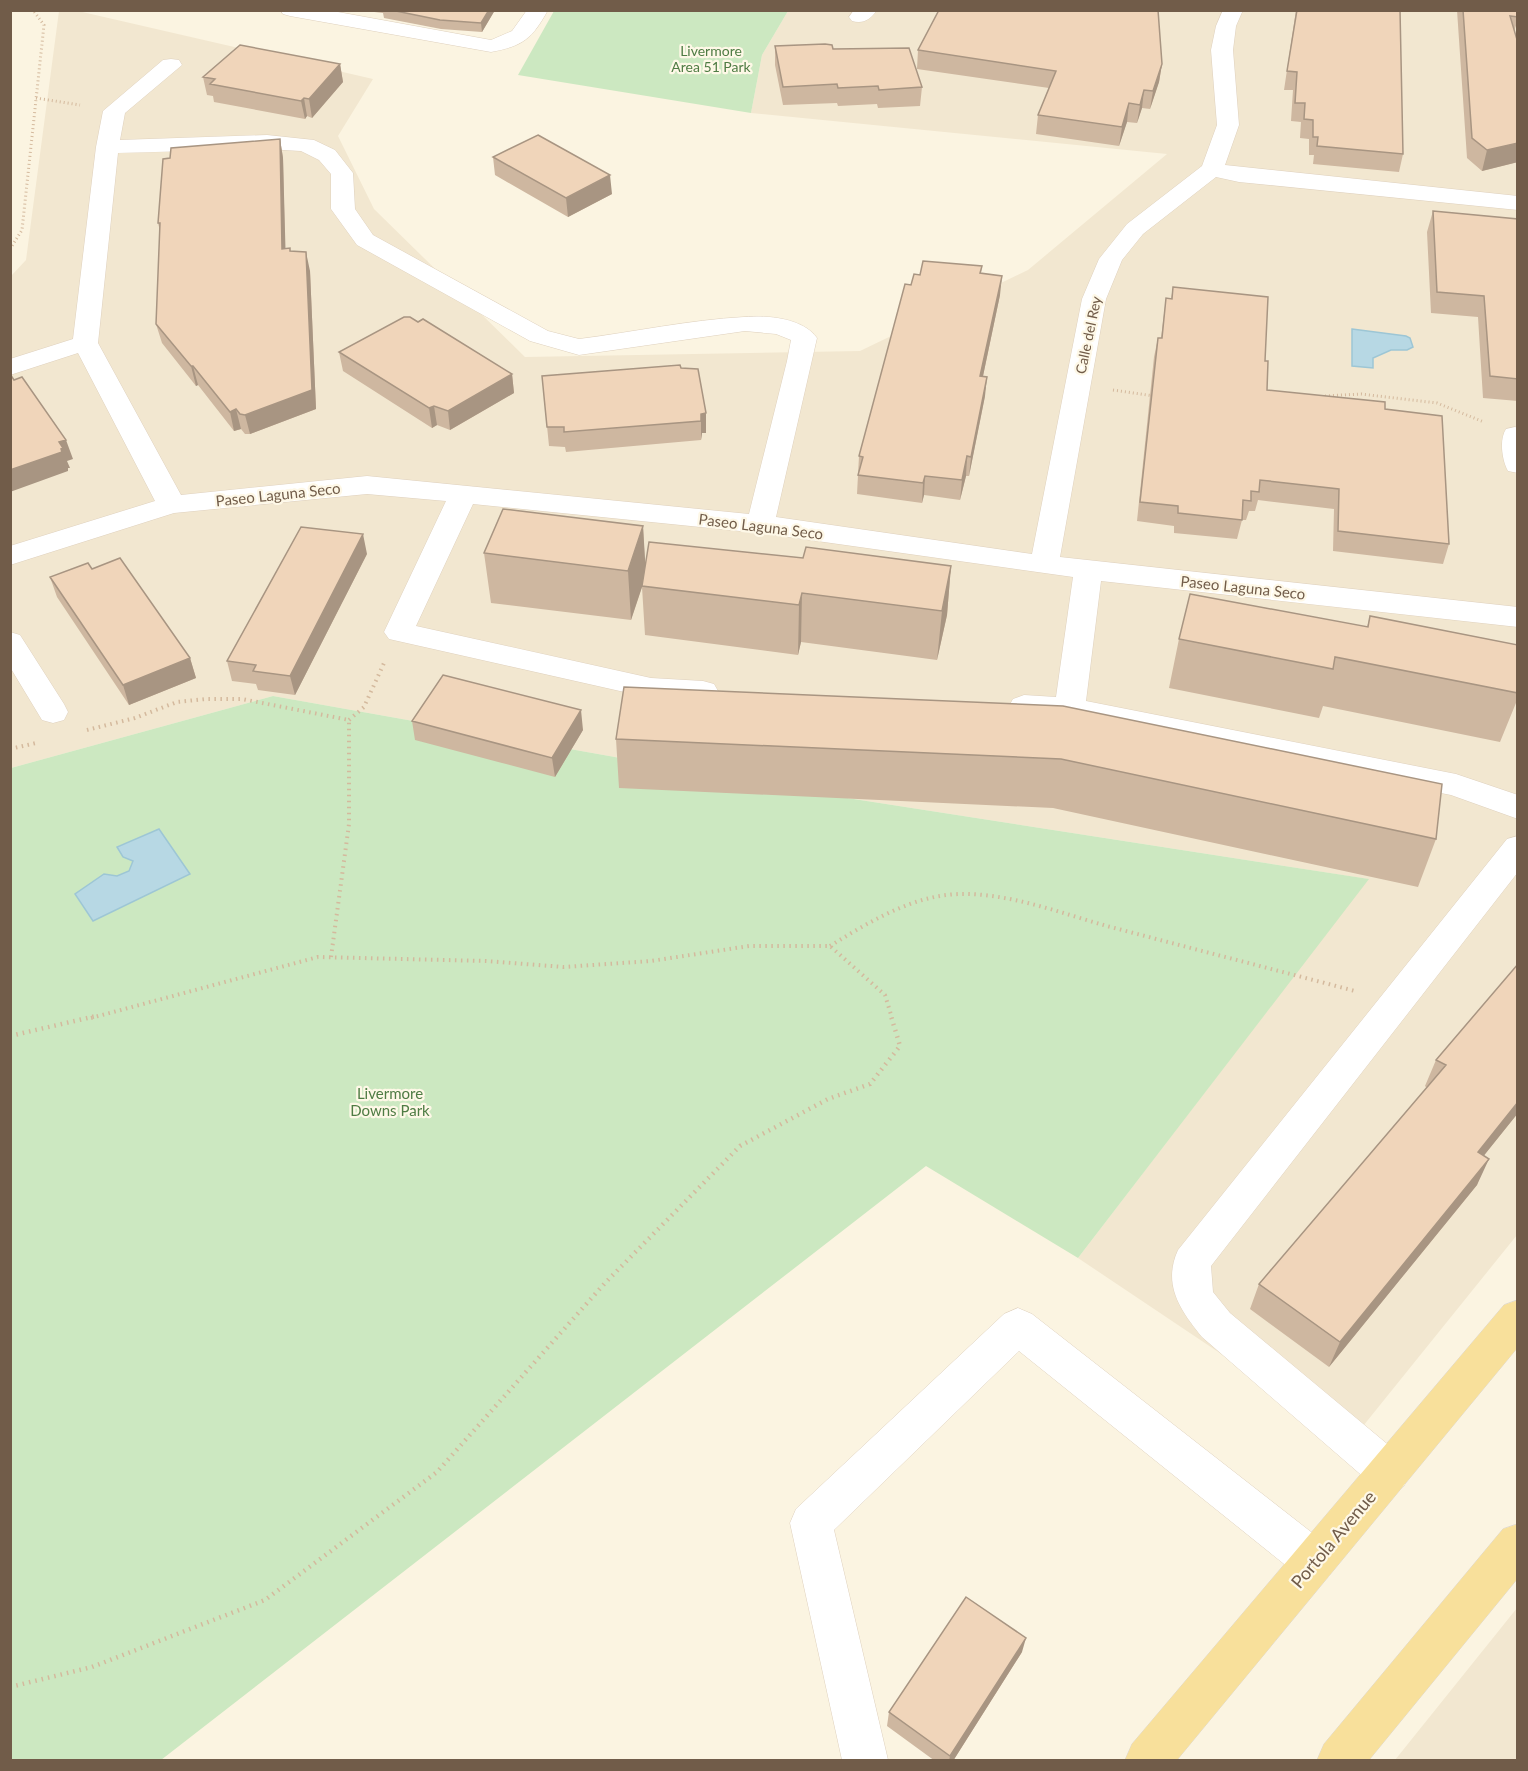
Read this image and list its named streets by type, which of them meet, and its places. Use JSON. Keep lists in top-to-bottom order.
{
  "streets": {
    "main road": ["Portola Avenue"],
    "street": ["Calle del Rey", "Paseo Laguna Seco"]
  },
  "crossings": [
    ["Calle del Rey", "Paseo Laguna Seco"]
  ],
  "parks": ["Livermore Area 51 Park", "Livermore Downs Park"]
}
